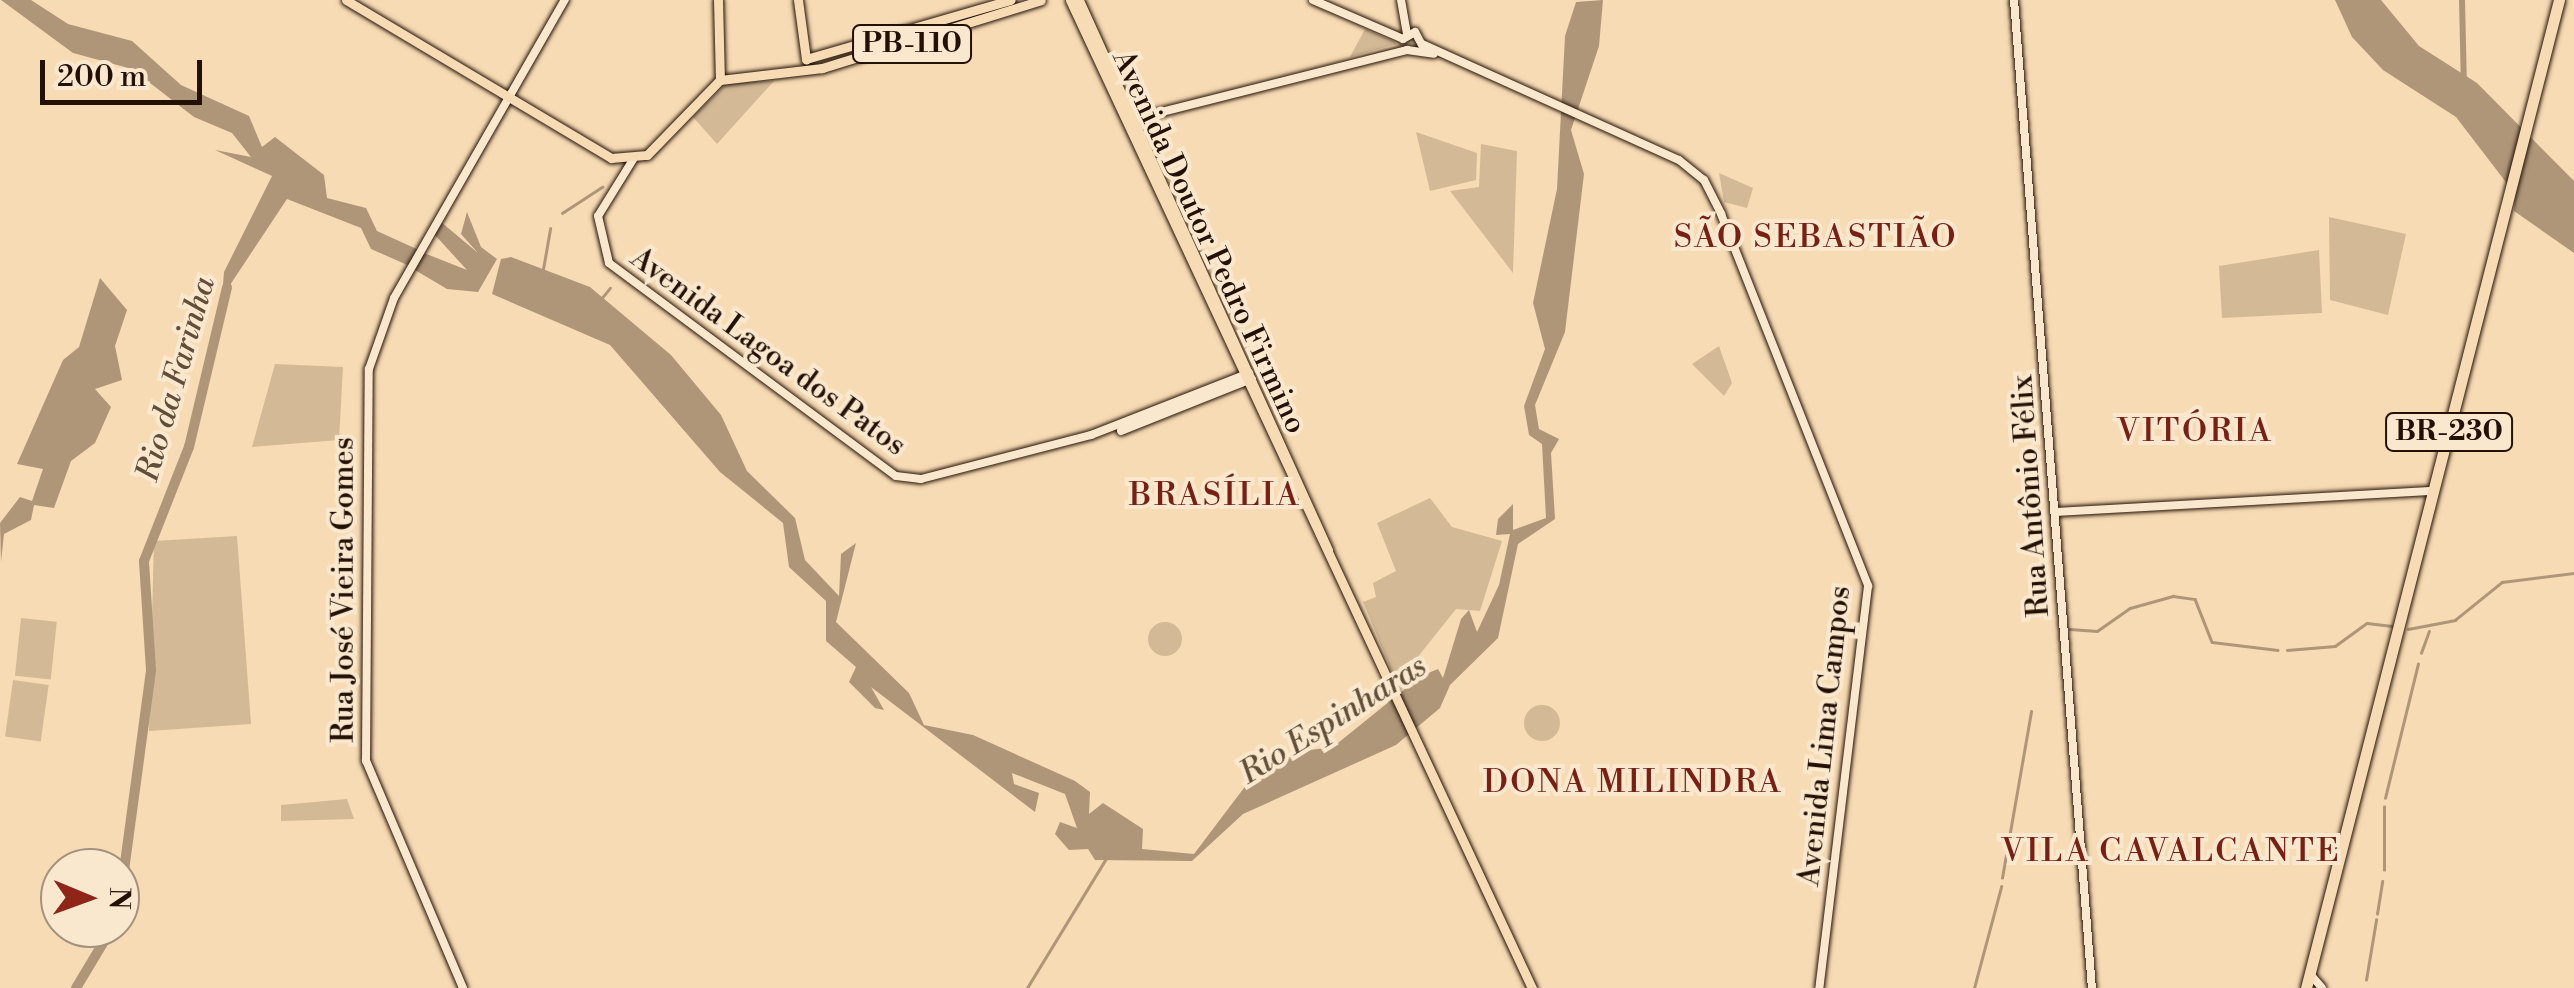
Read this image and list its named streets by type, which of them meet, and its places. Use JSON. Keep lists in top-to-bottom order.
{
  "streets": {
    "highway": ["BR-230"],
    "main road": [
      "PB-110",
      "Avenida Doutor Pedro Firmino",
      "Avenida Lagoa dos Patos",
      "Rua Antônio Félix",
      "Rua José Vieira Gomes",
      "Avenida Lima Campos"
    ]
  },
  "crossings": [
    ["Avenida Doutor Pedro Firmino", "Avenida Lagoa dos Patos"]
  ],
  "districts": [
    "SÃO SEBASTIÃO",
    "VITÓRIA",
    "BRASÍLIA",
    "DONA MILINDRA",
    "VILA CAVALCANTE"
  ],
  "water": ["Rio da Farinha", "Rio Espinharas"],
  "scale_bar": "200 m",
  "north": "right"
}
